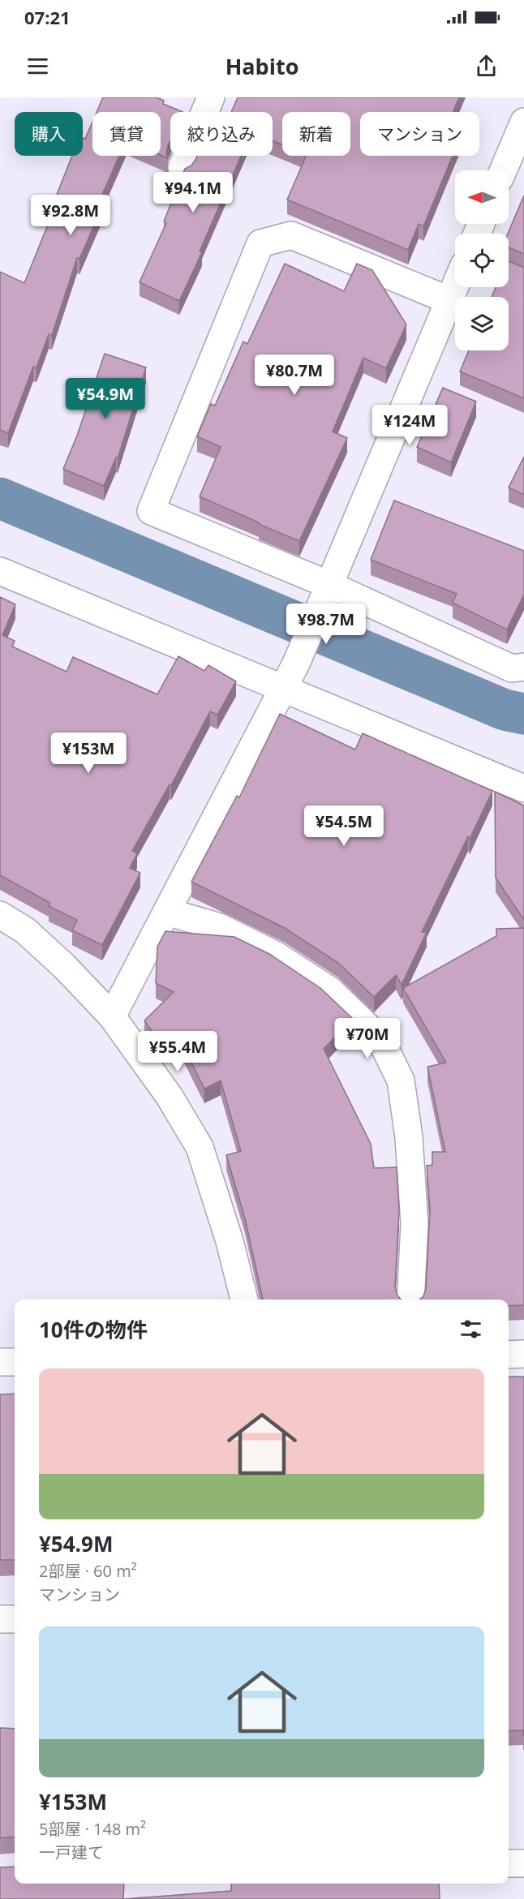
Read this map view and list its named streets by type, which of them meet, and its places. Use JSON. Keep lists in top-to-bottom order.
{
  "north": "left",
  "page": {
    "status": "07:21",
    "header": "Habito",
    "chip": [
      "購入",
      "賃貸",
      "絞り込み",
      "新着",
      "マンション"
    ],
    "price": [
      "¥94.1M",
      "¥92.8M",
      "¥80.7M",
      "¥54.9M",
      "¥124M",
      "¥98.7M",
      "¥153M",
      "¥54.5M",
      "¥70M",
      "¥55.4M"
    ],
    "heading": "10件の物件",
    "list": [
      {
        "name": "¥54.9M",
        "note": "2部屋 · 60 m² · マンション"
      },
      {
        "name": "¥153M",
        "note": "5部屋 · 148 m² · 一戸建て"
      }
    ]
  }
}
